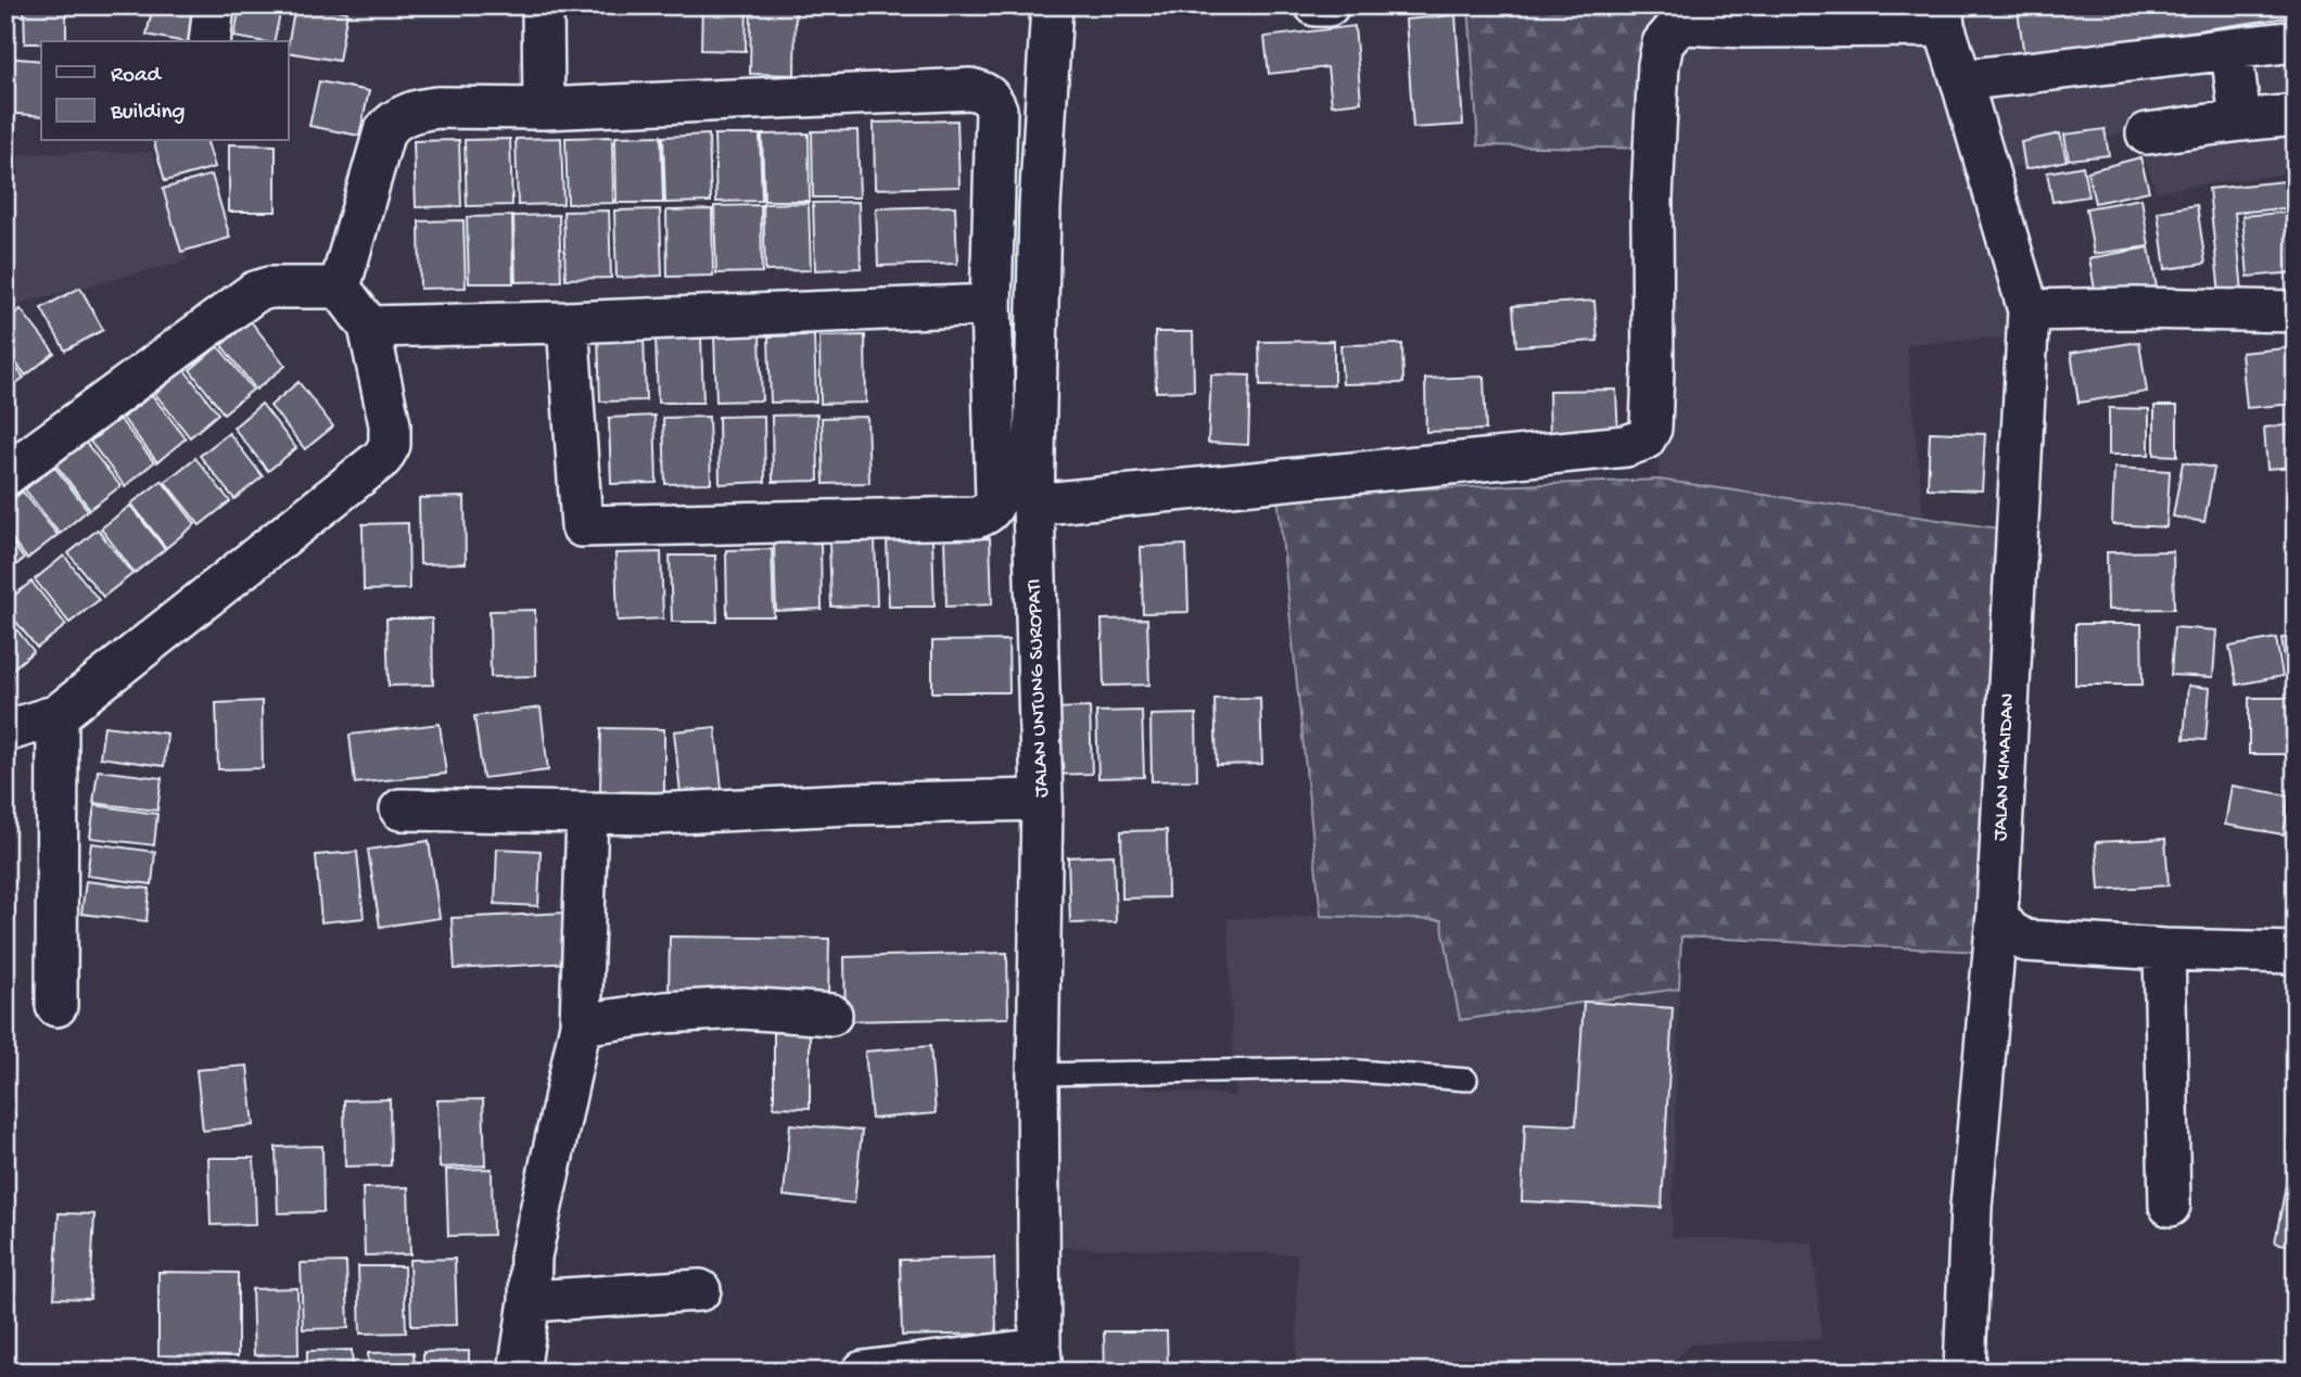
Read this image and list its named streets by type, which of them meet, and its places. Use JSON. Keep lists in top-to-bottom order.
{
  "streets": {
    "street": ["JALAN UNTUNG SUROPATI", "JALAN KIMAIDAN"]
  },
  "legend": ["Road", "Building"]
}
